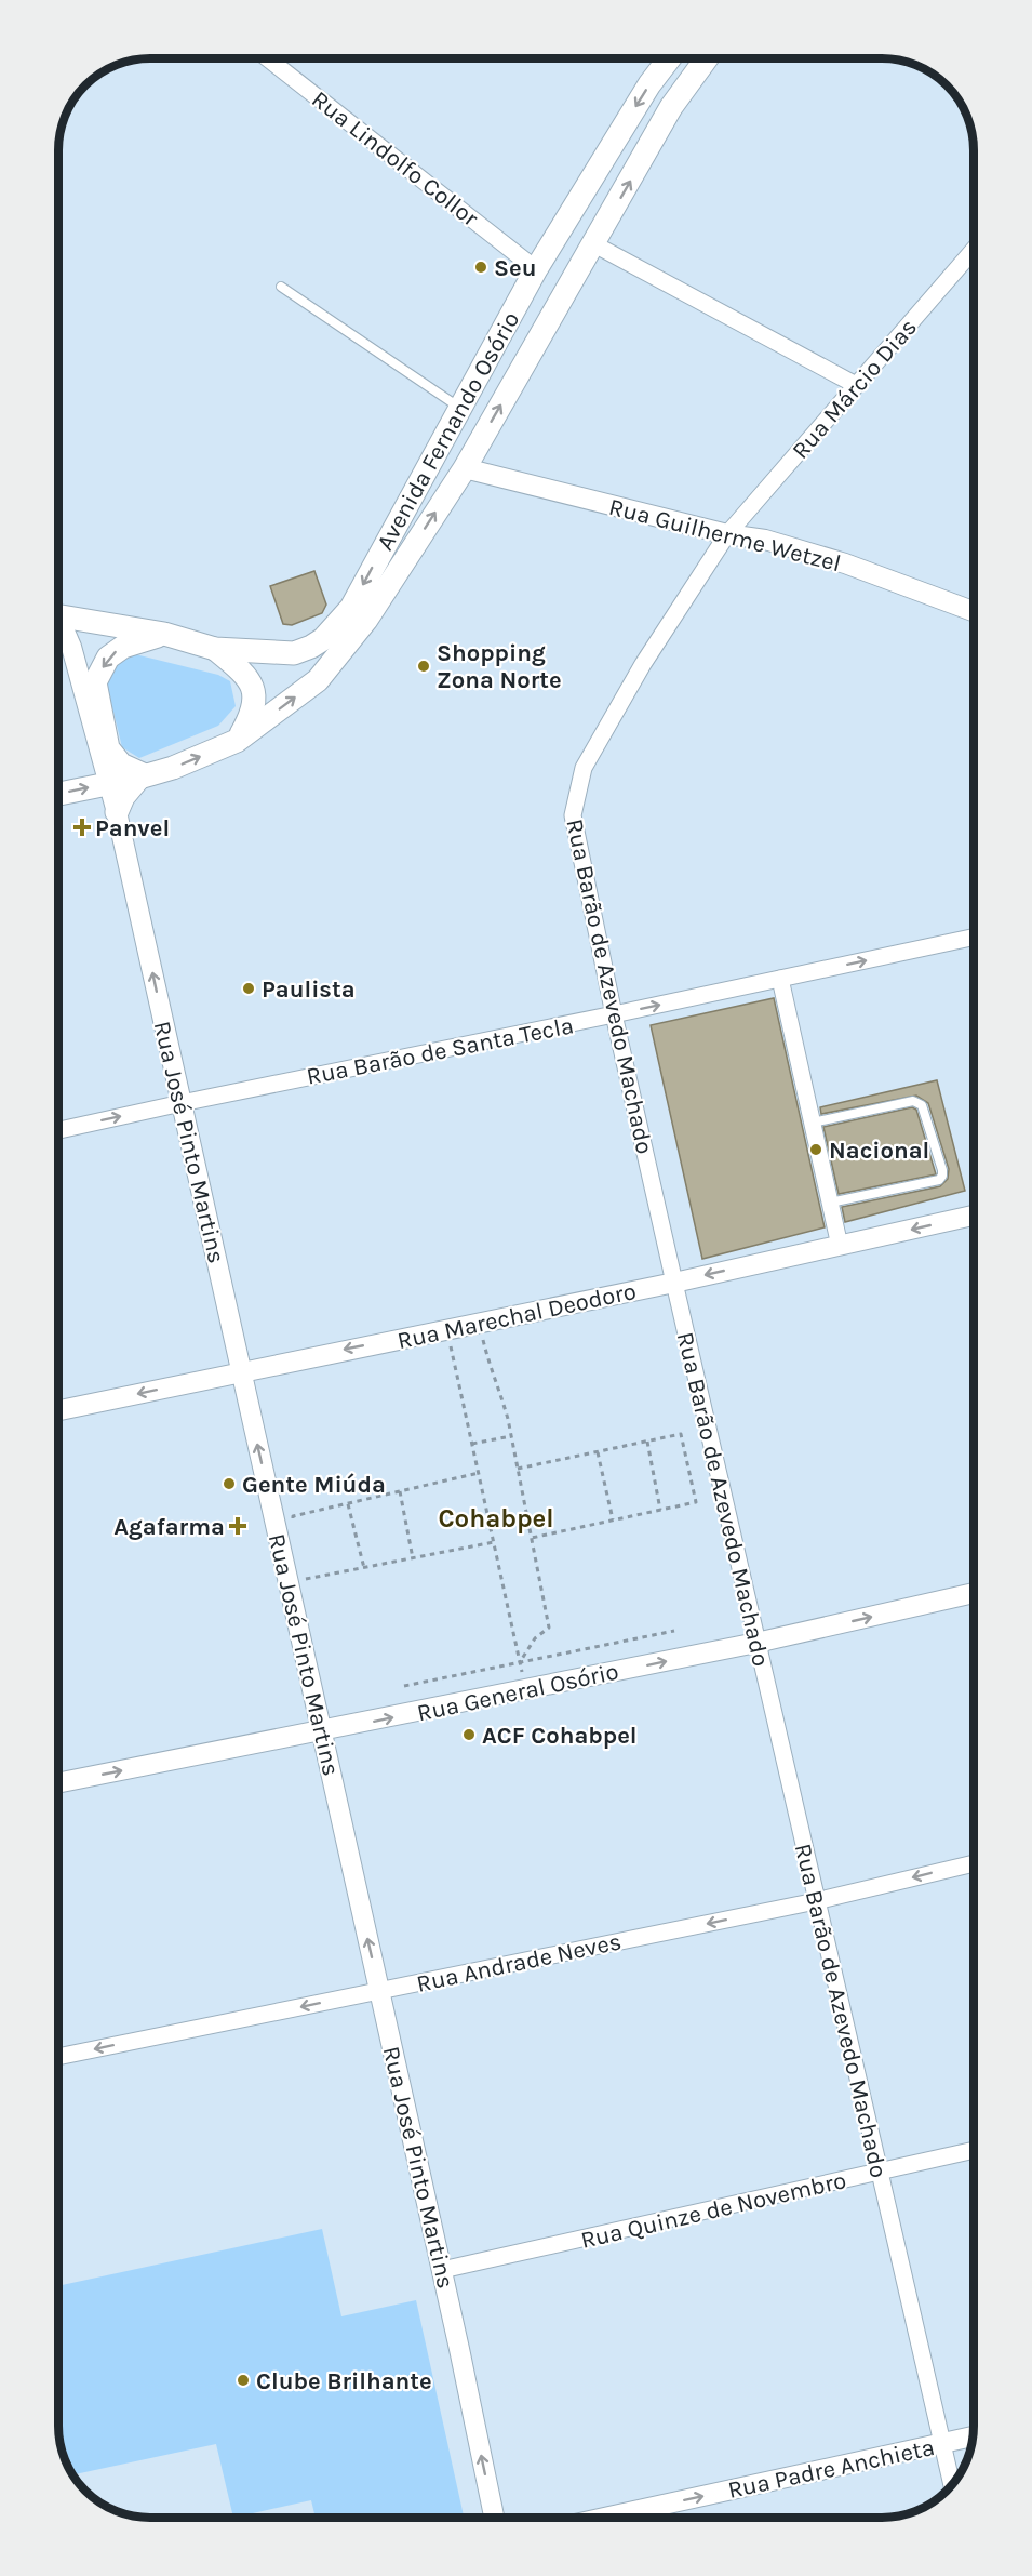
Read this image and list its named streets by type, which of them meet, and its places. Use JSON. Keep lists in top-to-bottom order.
{
  "streets": {
    "main road": ["Avenida Fernando Osório"],
    "street": [
      "Rua Lindolfo Collor",
      "Rua Márcio Dias",
      "Rua Guilherme Wetzel",
      "Rua Barão de Azevedo Machado",
      "Rua Barão de Santa Tecla",
      "Rua José Pinto Martins",
      "Rua Marechal Deodoro",
      "Rua General Osório",
      "Rua Andrade Neves",
      "Rua Quinze de Novembro",
      "Rua Padre Anchieta"
    ]
  },
  "crossings": [
    ["Rua Lindolfo Collor", "Avenida Fernando Osório"],
    ["Rua Márcio Dias", "Rua Guilherme Wetzel"],
    ["Rua Márcio Dias", "Rua Barão de Azevedo Machado"],
    ["Avenida Fernando Osório", "Rua Guilherme Wetzel"],
    ["Rua Guilherme Wetzel", "Rua Barão de Azevedo Machado"],
    ["Rua Barão de Azevedo Machado", "Rua Barão de Santa Tecla"],
    ["Rua Barão de Azevedo Machado", "Rua Marechal Deodoro"],
    ["Rua Barão de Azevedo Machado", "Rua General Osório"],
    ["Rua Barão de Azevedo Machado", "Rua Andrade Neves"],
    ["Rua Barão de Azevedo Machado", "Rua Quinze de Novembro"],
    ["Rua Barão de Azevedo Machado", "Rua Padre Anchieta"],
    ["Rua Barão de Santa Tecla", "Rua José Pinto Martins"],
    ["Rua José Pinto Martins", "Rua Marechal Deodoro"],
    ["Rua José Pinto Martins", "Rua General Osório"],
    ["Rua José Pinto Martins", "Rua Andrade Neves"],
    ["Rua José Pinto Martins", "Rua Quinze de Novembro"]
  ],
  "one_way": [
    "Rua Barão de Santa Tecla",
    "Rua José Pinto Martins",
    "Rua Marechal Deodoro",
    "Rua General Osório",
    "Rua Andrade Neves",
    "Rua Padre Anchieta"
  ],
  "districts": ["Cohabpel"],
  "places": {
    "other": [
      "Seu",
      "Shopping Zona Norte",
      "Paulista",
      "Nacional",
      "Gente Miúda",
      "ACF Cohabpel",
      "Clube Brilhante"
    ],
    "health": ["Panvel", "Agafarma"]
  }
}
